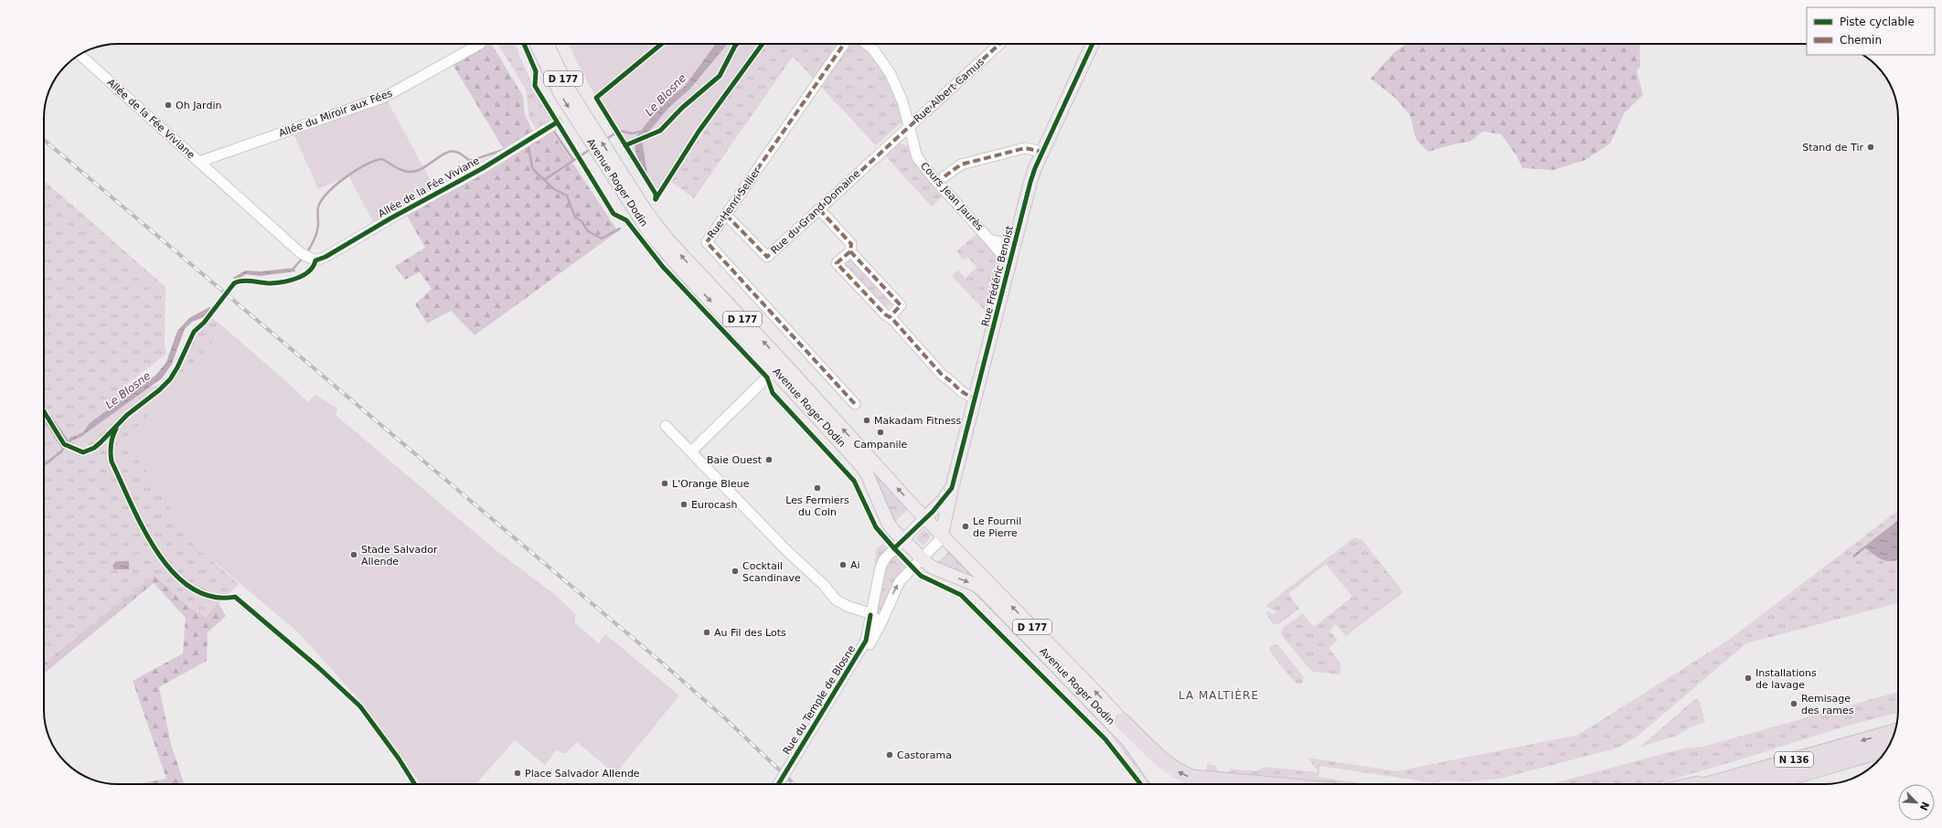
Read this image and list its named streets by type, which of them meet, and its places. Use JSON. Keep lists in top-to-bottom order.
{
  "streets": {
    "highway": ["N 136"],
    "main road": ["D 177", "Avenue Roger Dodin", "Rue Frédéric Benoist"],
    "street": [
      "Rue Albert Camus",
      "Allée du Miroir aux Fées",
      "Allée de la Fée Viviane",
      "Cours Jean Jaurès",
      "Rue Henri Sellier",
      "Rue du Grand Domaine",
      "Rue du Temple de Blosne"
    ]
  },
  "crossings": [
    ["Rue Albert Camus", "Cours Jean Jaurès"],
    ["Rue Albert Camus", "Rue du Grand Domaine"],
    ["Allée du Miroir aux Fées", "Allée de la Fée Viviane"],
    ["Avenue Roger Dodin", "Rue Frédéric Benoist"],
    ["Avenue Roger Dodin", "Rue du Temple de Blosne"],
    ["Cours Jean Jaurès", "Rue du Grand Domaine"],
    ["Cours Jean Jaurès", "Rue Frédéric Benoist"],
    ["Rue Henri Sellier", "Rue du Grand Domaine"],
    ["Rue Frédéric Benoist", "Rue du Temple de Blosne"]
  ],
  "districts": ["LA MALTIÈRE"],
  "water": ["Le Blosne"],
  "places": [
    "Oh Jardin",
    "Stand de Tir",
    "Makadam Fitness",
    "Campanile",
    "Baie Ouest",
    "L'Orange Bleue",
    "Les Fermiers du Coin",
    "Eurocash",
    "Le Fournil de Pierre",
    "Stade Salvador Allende",
    "Ai",
    "Cocktail Scandinave",
    "Au Fil des Lots",
    "Installations de lavage",
    "Remisage des rames",
    "Castorama",
    "Place Salvador Allende"
  ],
  "legend": ["Piste cyclable", "Chemin"],
  "north": "bottom right"
}
